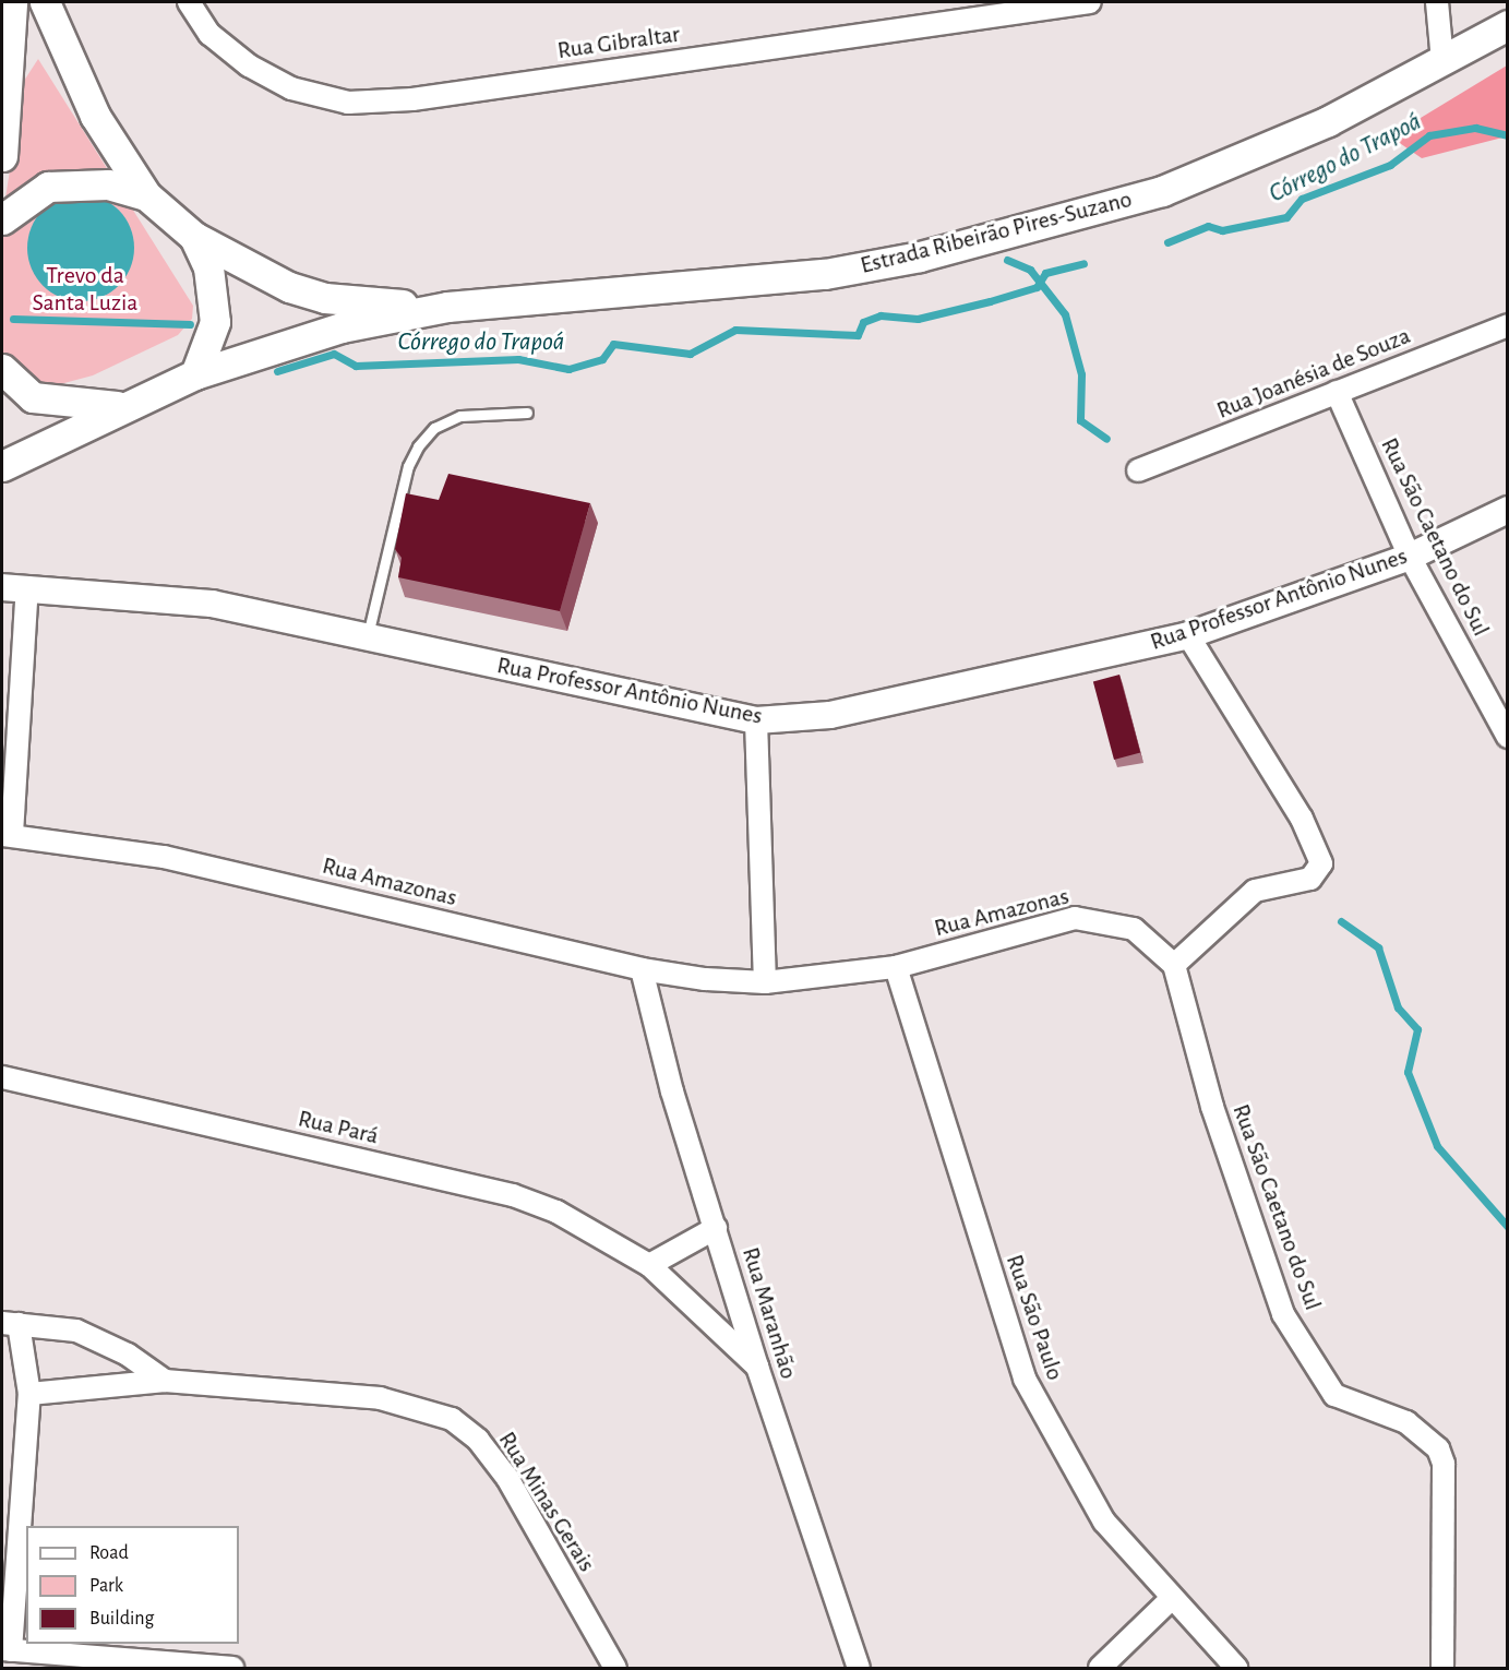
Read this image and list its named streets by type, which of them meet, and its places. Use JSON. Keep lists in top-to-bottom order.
{
  "streets": {
    "main road": ["Estrada Ribeirão Pires-Suzano"],
    "street": [
      "Rua Gibraltar",
      "Rua Joanésia de Souza",
      "Rua São Caetano do Sul",
      "Rua Professor Antônio Nunes",
      "Rua Amazonas",
      "Rua Pará",
      "Rua Maranhão",
      "Rua São Paulo",
      "Rua Minas Gerais"
    ]
  },
  "crossings": [
    ["Rua Joanésia de Souza", "Rua São Caetano do Sul"],
    ["Rua São Caetano do Sul", "Rua Professor Antônio Nunes"],
    ["Rua São Caetano do Sul", "Rua Amazonas"],
    ["Rua Amazonas", "Rua Maranhão"],
    ["Rua Amazonas", "Rua São Paulo"],
    ["Rua Pará", "Rua Maranhão"]
  ],
  "water": ["Córrego do Trapoá"],
  "parks": ["Trevo da Santa Luzia"],
  "legend": ["Road", "Park", "Building"]
}
